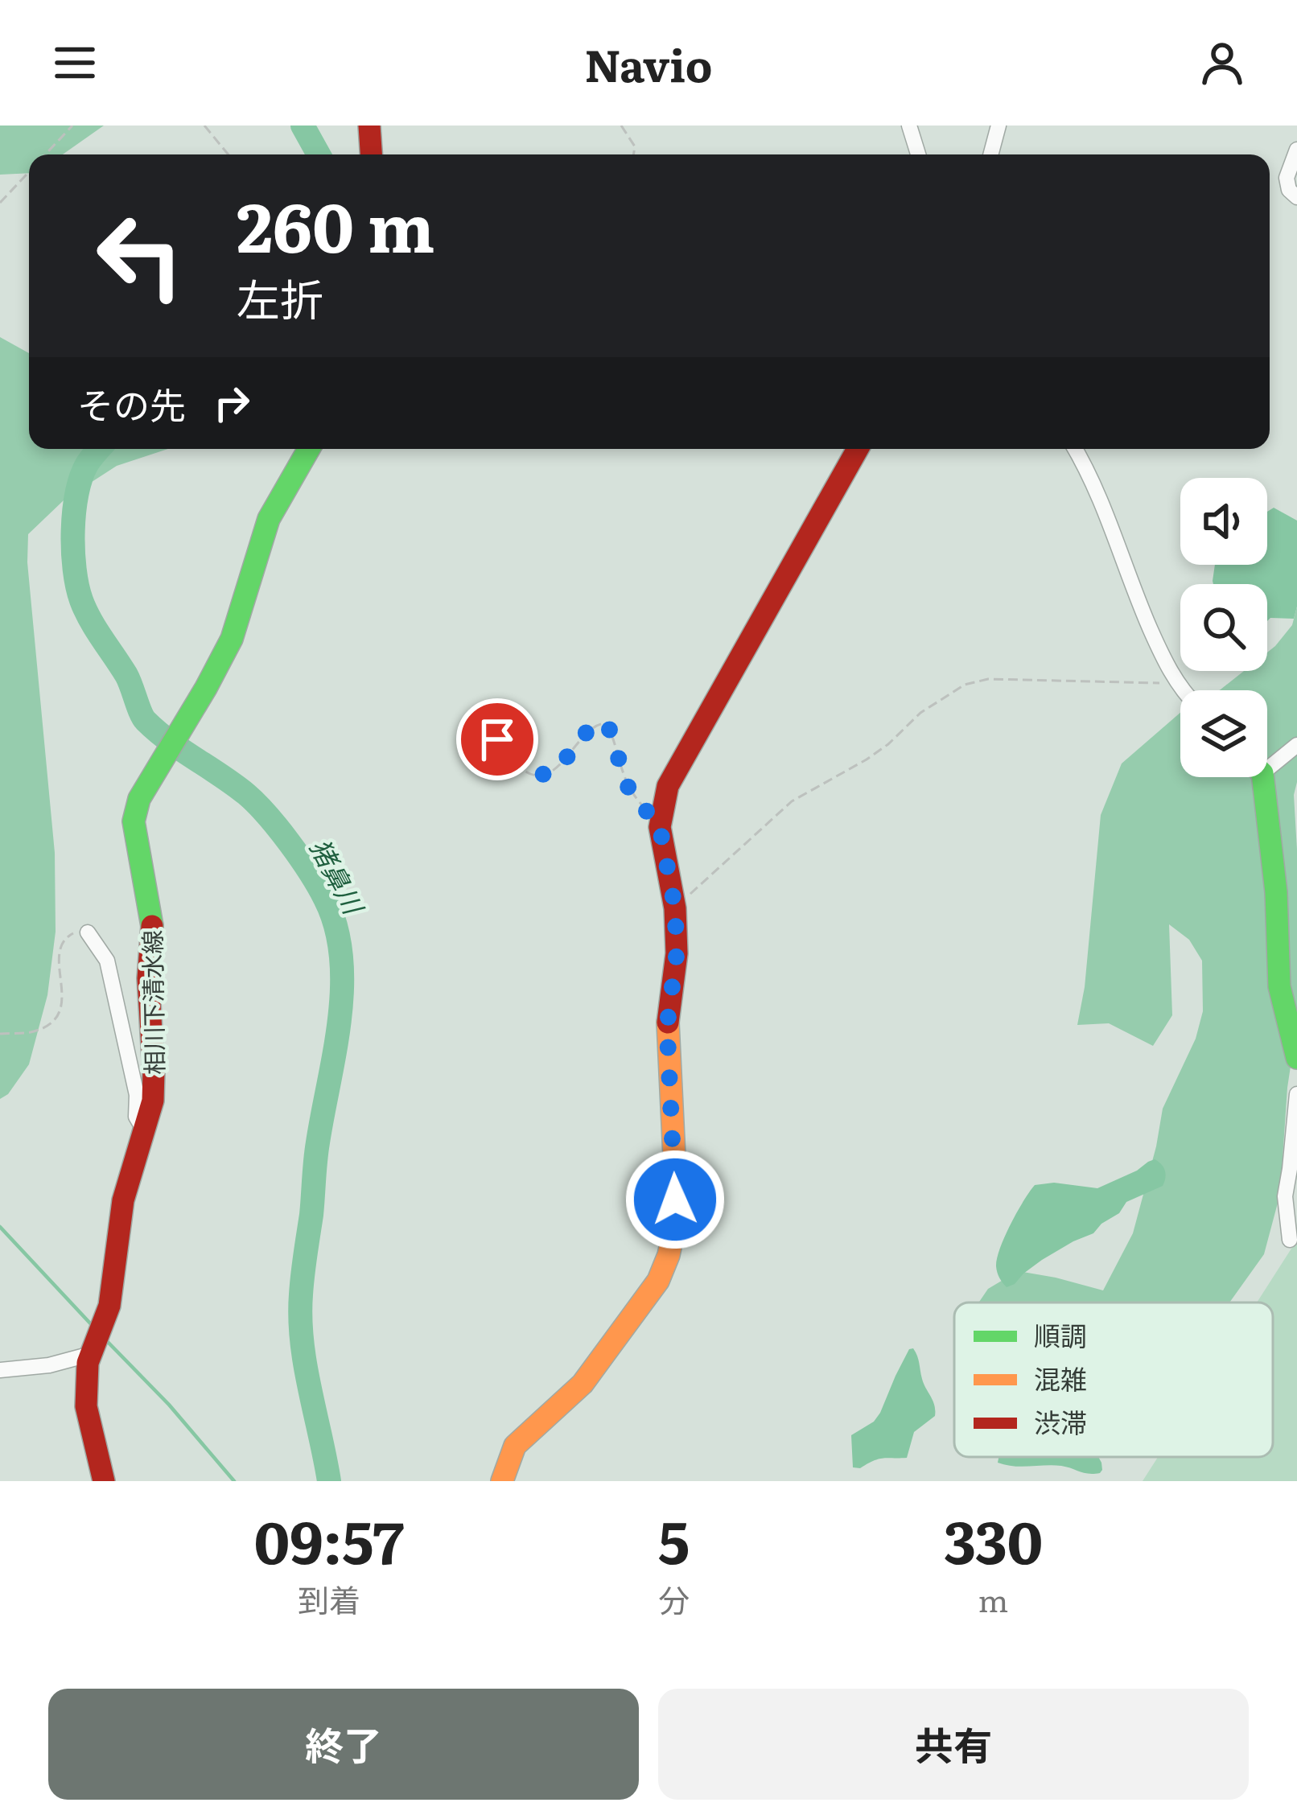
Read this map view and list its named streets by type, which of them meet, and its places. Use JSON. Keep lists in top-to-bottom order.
{
  "streets": {
    "street": ["相川下清水線"]
  },
  "water": ["猪鼻川"],
  "legend": ["順調", "混雑", "渋滞"],
  "page": {
    "header": "Navio",
    "turn": ["260 m", "左折"],
    "then": "その先",
    "eta": [
      "09:57",
      "到着",
      "5",
      "分",
      "330",
      "m"
    ],
    "buttons": ["終了", "共有"]
  }
}
